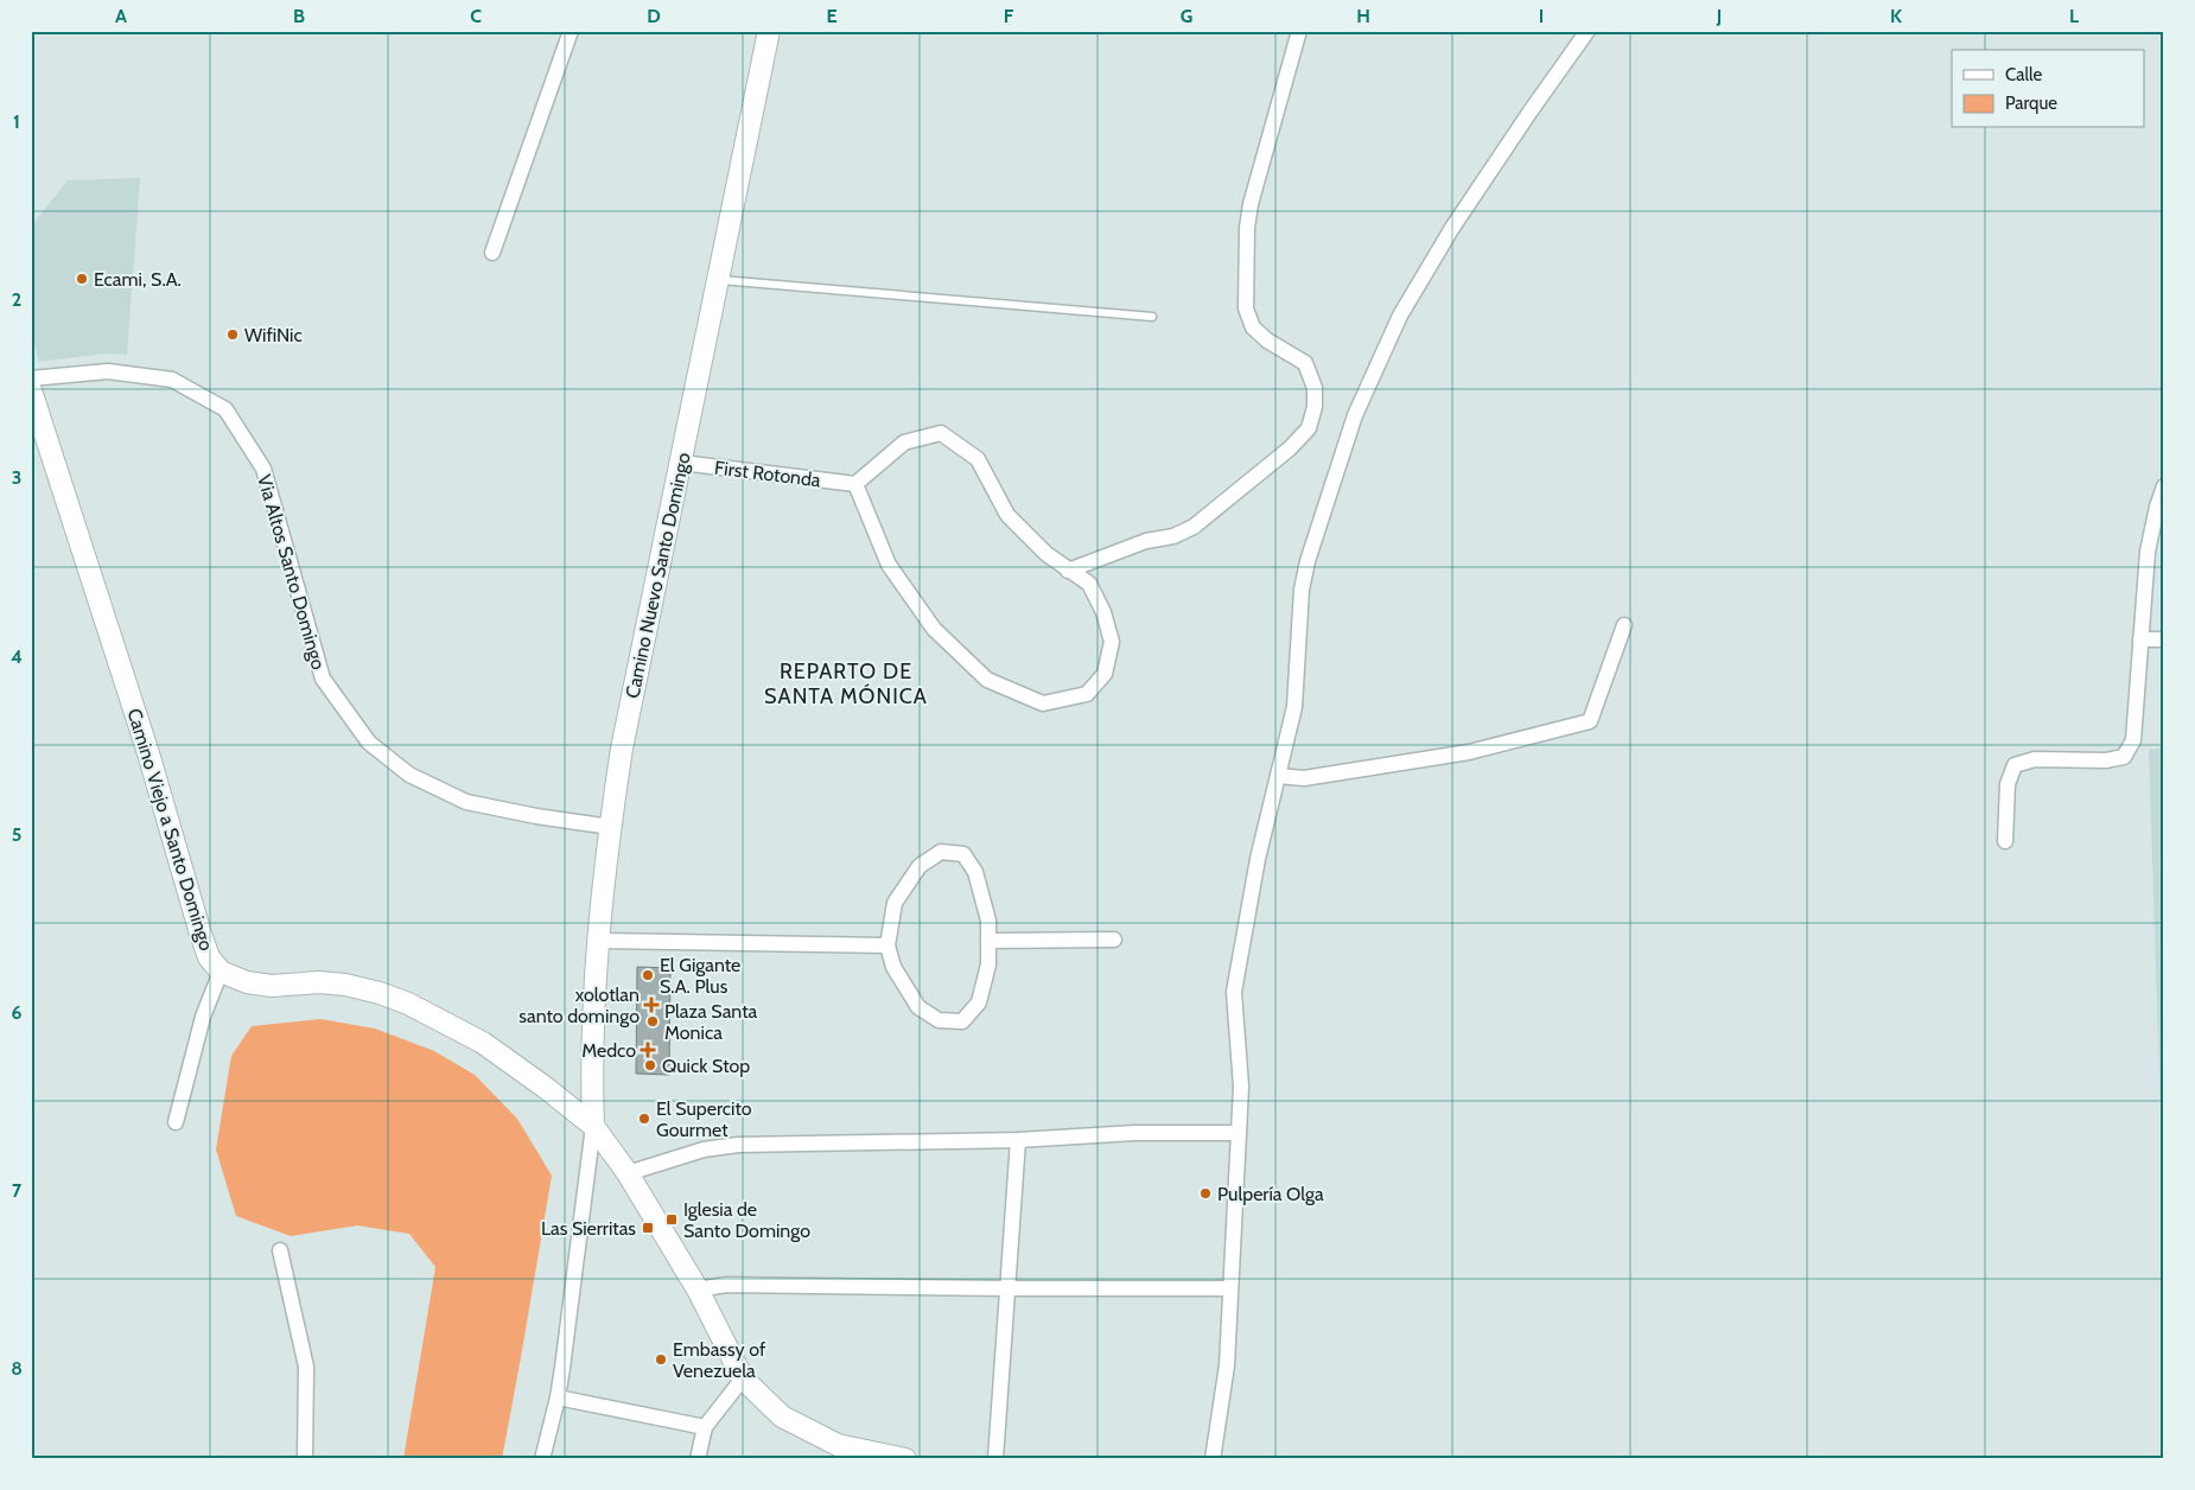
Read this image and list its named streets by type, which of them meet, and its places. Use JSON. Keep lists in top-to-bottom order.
{
  "streets": {
    "street": [
      "First Rotonda",
      "Via Altos Santo Domingo",
      "Camino Nuevo Santo Domingo",
      "Camino Viejo a Santo Domingo"
    ]
  },
  "crossings": [
    ["First Rotonda", "Camino Nuevo Santo Domingo"],
    ["Via Altos Santo Domingo", "Camino Nuevo Santo Domingo"],
    ["Camino Nuevo Santo Domingo", "Camino Viejo a Santo Domingo"]
  ],
  "districts": ["REPARTO DE SANTA MÓNICA"],
  "places": {
    "other": [
      "Ecami, S.A.",
      "WifiNic",
      "El Gigante S.A. Plus",
      "Plaza Santa Monica",
      "Quick Stop",
      "El Supercito Gourmet",
      "Pulpería Olga",
      "Embassy of Venezuela"
    ],
    "health": ["xolotlan santo domingo", "Medco"],
    "transit": ["Iglesia de Santo Domingo", "Las Sierritas"]
  },
  "legend": ["Calle", "Parque"],
  "grid": {
    "columns": [
      "A",
      "B",
      "C",
      "D",
      "E",
      "F",
      "G",
      "H",
      "I",
      "J",
      "K",
      "L"
    ],
    "rows": [
      "1",
      "2",
      "3",
      "4",
      "5",
      "6",
      "7",
      "8"
    ]
  }
}
